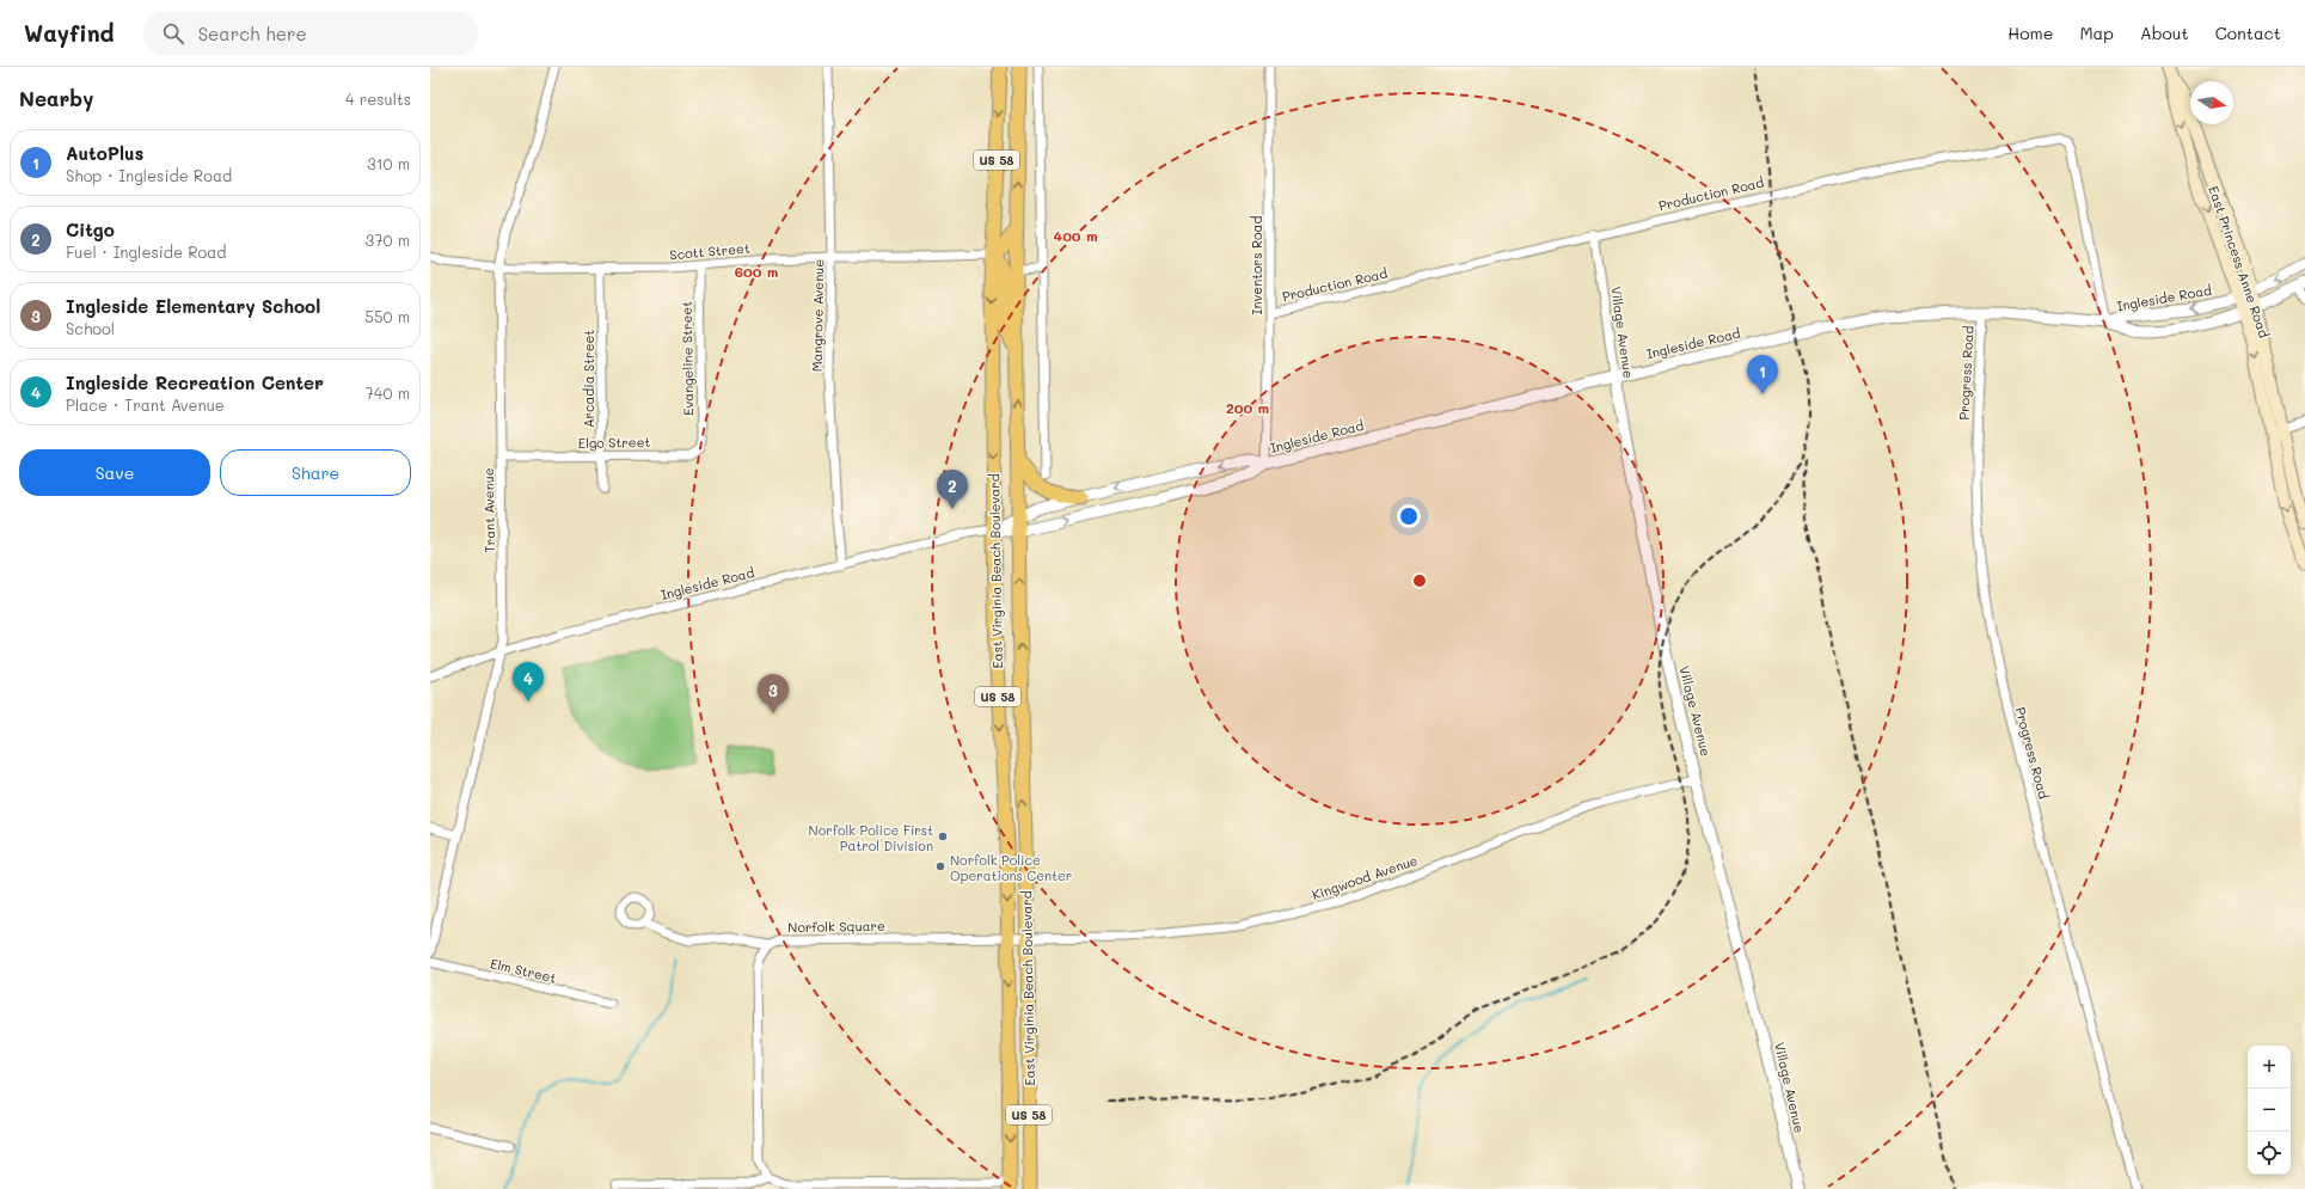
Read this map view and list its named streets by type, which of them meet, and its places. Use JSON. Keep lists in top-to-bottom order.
{
  "streets": {
    "main road": ["US 58", "East Princess Anne Road", "East Virginia Beach Boulevard"],
    "street": [
      "Production Road",
      "Scott Street",
      "Inventors Road",
      "Ingleside Road",
      "Mangrove Avenue",
      "Village Avenue",
      "Evangeline Street",
      "Progress Road",
      "Arcadia Street",
      "Elgo Street",
      "Trant Avenue",
      "Kingwood Avenue",
      "Norfolk Square",
      "Elm Street"
    ]
  },
  "crossings": [
    ["Production Road", "Inventors Road"],
    ["Production Road", "Ingleside Road"],
    ["Production Road", "Village Avenue"],
    ["Scott Street", "Mangrove Avenue"],
    ["Scott Street", "Evangeline Street"],
    ["Scott Street", "Arcadia Street"],
    ["Scott Street", "Trant Avenue"],
    ["Scott Street", "East Virginia Beach Boulevard"],
    ["East Princess Anne Road", "Ingleside Road"],
    ["Inventors Road", "Ingleside Road"],
    ["Ingleside Road", "Mangrove Avenue"],
    ["Ingleside Road", "Village Avenue"],
    ["Ingleside Road", "Progress Road"],
    ["Ingleside Road", "Trant Avenue"],
    ["Ingleside Road", "East Virginia Beach Boulevard"],
    ["Village Avenue", "Kingwood Avenue"],
    ["Evangeline Street", "Elgo Street"],
    ["Arcadia Street", "Elgo Street"],
    ["Elgo Street", "Trant Avenue"],
    ["East Virginia Beach Boulevard", "Kingwood Avenue"],
    ["East Virginia Beach Boulevard", "Norfolk Square"],
    ["Kingwood Avenue", "Norfolk Square"]
  ],
  "places": ["Norfolk Police First Patrol Division", "Norfolk Police Operations Center"],
  "north": "right",
  "page": {
    "header": "Wayfind",
    "search": "Search here",
    "nav": [
      "Home",
      "Map",
      "About",
      "Contact"
    ],
    "heading": ["Nearby", "4 results"],
    "list": [
      {
        "mark": "1",
        "name": "AutoPlus",
        "note": "Shop · Ingleside Road",
        "value": "310 m"
      },
      {
        "mark": "2",
        "name": "Citgo",
        "note": "Fuel · Ingleside Road",
        "value": "370 m"
      },
      {
        "mark": "3",
        "name": "Ingleside Elementary School",
        "note": "School",
        "value": "550 m"
      },
      {
        "mark": "4",
        "name": "Ingleside Recreation Center",
        "note": "Place · Trant Avenue",
        "value": "740 m"
      }
    ],
    "pins": [
      "1",
      "2",
      "4",
      "3"
    ],
    "buttons": ["Save", "Share"],
    "map_buttons": ["+", "−"]
  },
  "rings": ["400 m", "600 m", "200 m"]
}
